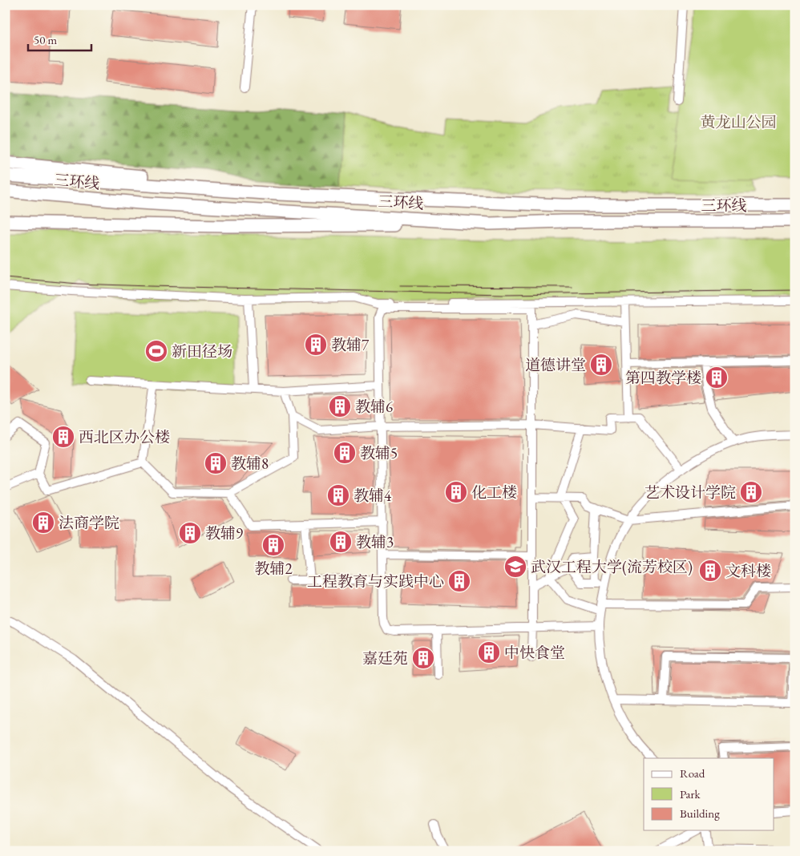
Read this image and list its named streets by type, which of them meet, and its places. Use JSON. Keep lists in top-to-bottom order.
{
  "streets": {
    "highway": ["三环线"]
  },
  "parks": ["黄龙山公园"],
  "places": {
    "building": [
      "教辅7",
      "道德讲堂",
      "第四教学楼",
      "教辅6",
      "西北区办公楼",
      "教辅5",
      "教辅8",
      "化工楼",
      "艺术设计学院",
      "教辅4",
      "法商学院",
      "教辅9",
      "教辅3",
      "教辅2",
      "文科楼",
      "工程教育与实践中心",
      "中快食堂",
      "嘉廷苑"
    ],
    "sports": ["新田径场"],
    "school or university": ["武汉工程大学(流芳校区)"]
  },
  "legend": ["Road", "Park", "Building"],
  "scale_bar": "50 m"
}
